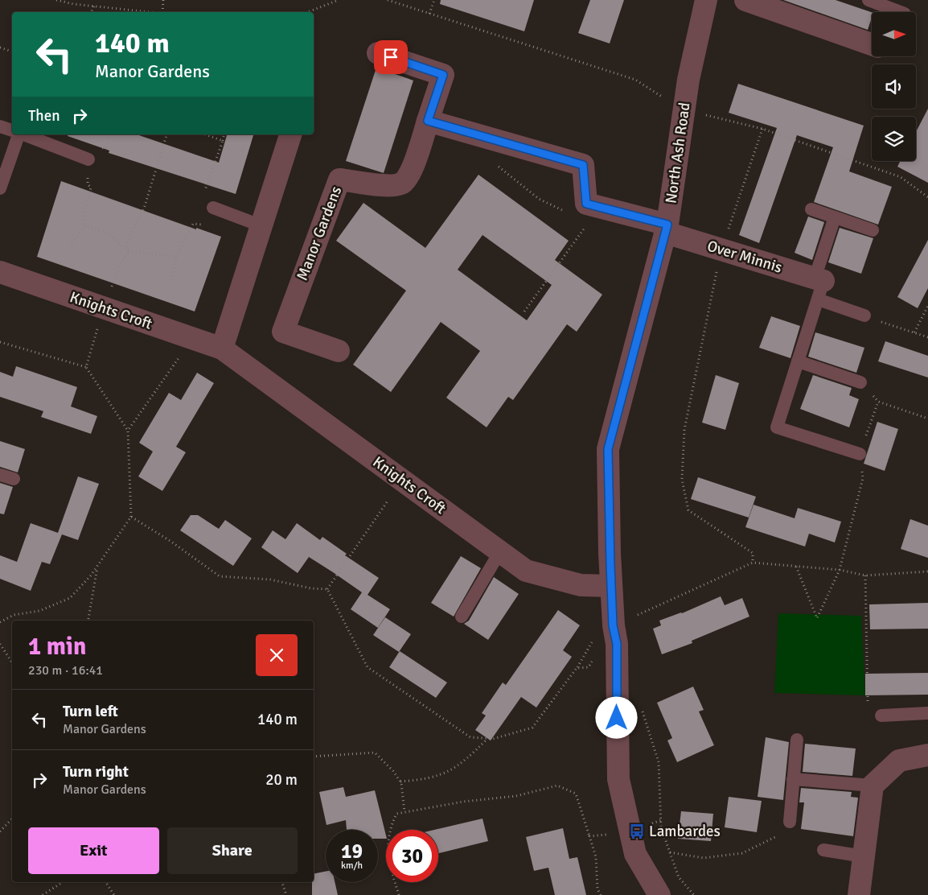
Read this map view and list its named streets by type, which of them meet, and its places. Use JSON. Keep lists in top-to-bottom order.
{
  "streets": {
    "street": [
      "North Ash Road",
      "Manor Gardens",
      "Over Minnis",
      "Knights Croft"
    ]
  },
  "crossings": [
    ["North Ash Road", "Over Minnis"],
    ["North Ash Road", "Knights Croft"]
  ],
  "places": {
    "bus stop": ["Lambardes"]
  },
  "north": "right",
  "page": {
    "turn": ["140 m", "Manor Gardens"],
    "then": "Then",
    "heading": ["1 min", "230 m · 16:41"],
    "list": [
      {
        "name": "Turn left",
        "note": "Manor Gardens",
        "value": "140 m"
      },
      {
        "name": "Turn right",
        "note": "Manor Gardens",
        "value": "20 m"
      }
    ],
    "buttons": ["Exit", "Share"],
    "speed": "19 km/h",
    "limit": "30"
  }
}
